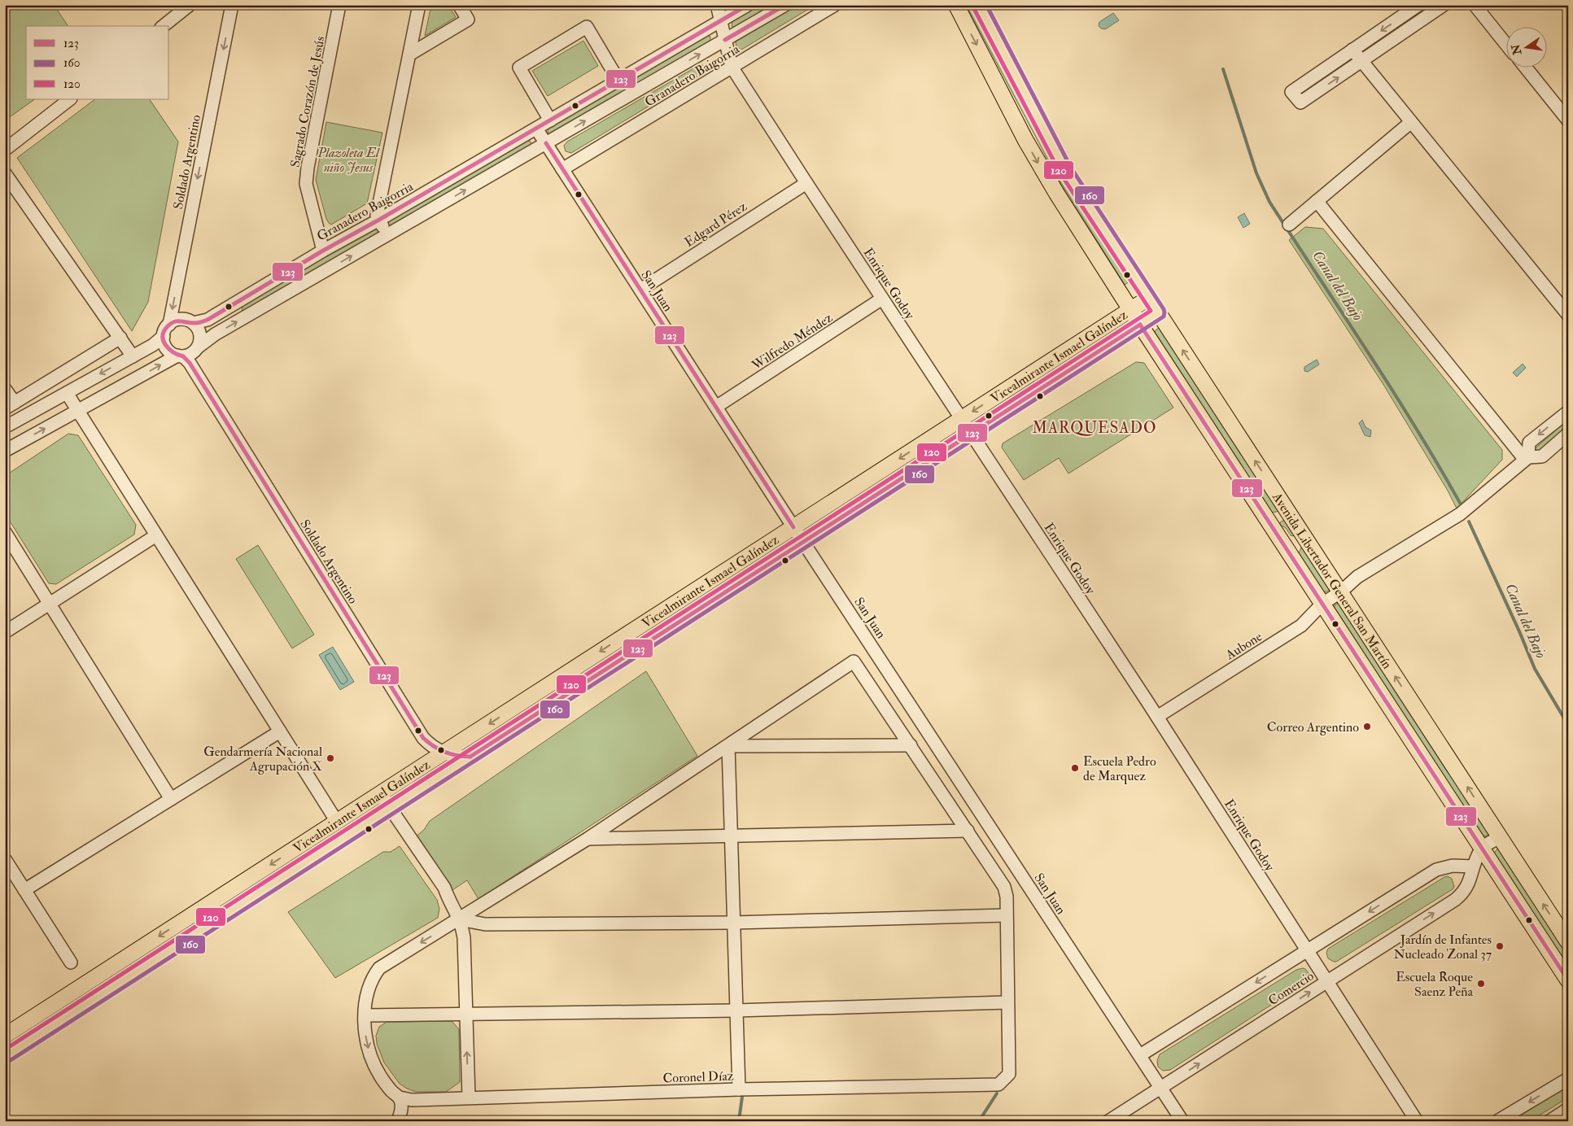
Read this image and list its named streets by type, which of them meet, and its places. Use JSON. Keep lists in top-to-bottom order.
{
  "streets": {
    "main road": ["Vicealmirante Ismael Galíndez", "Avenida Libertador General San Martín"],
    "street": [
      "Granadero Baigorria",
      "Sagrado Corazón de Jesús",
      "Soldado Argentino",
      "Edgard Pérez",
      "Enrique Godoy",
      "San Juan",
      "Wilfredo Méndez",
      "Aubone",
      "Comercio",
      "Coronel Díaz"
    ]
  },
  "crossings": [
    ["Granadero Baigorria", "Sagrado Corazón de Jesús"],
    ["Granadero Baigorria", "Soldado Argentino"],
    ["Granadero Baigorria", "Enrique Godoy"],
    ["Granadero Baigorria", "San Juan"],
    ["Soldado Argentino", "Vicealmirante Ismael Galíndez"],
    ["Edgard Pérez", "Enrique Godoy"],
    ["Edgard Pérez", "San Juan"],
    ["Enrique Godoy", "Wilfredo Méndez"],
    ["Enrique Godoy", "Vicealmirante Ismael Galíndez"],
    ["Enrique Godoy", "Aubone"],
    ["Enrique Godoy", "Comercio"],
    ["San Juan", "Wilfredo Méndez"],
    ["San Juan", "Vicealmirante Ismael Galíndez"],
    ["San Juan", "Comercio"],
    ["Vicealmirante Ismael Galíndez", "Avenida Libertador General San Martín"],
    ["Avenida Libertador General San Martín", "Aubone"],
    ["Avenida Libertador General San Martín", "Comercio"]
  ],
  "one_way": ["Soldado Argentino"],
  "districts": ["MARQUESADO"],
  "water": ["Canal del Bajo"],
  "parks": ["Plazoleta El niño Jesus"],
  "places": [
    "Correo Argentino",
    "Gendarmería Nacional Agrupación X",
    "Escuela Pedro de Marquez",
    "Jardín de Infantes Nucleado Zonal 37",
    "Escuela Roque Saenz Peña"
  ],
  "lines": ["transit line 123", "transit line 160", "transit line 120"],
  "legend": ["123", "160", "120"],
  "north": "left"
}
